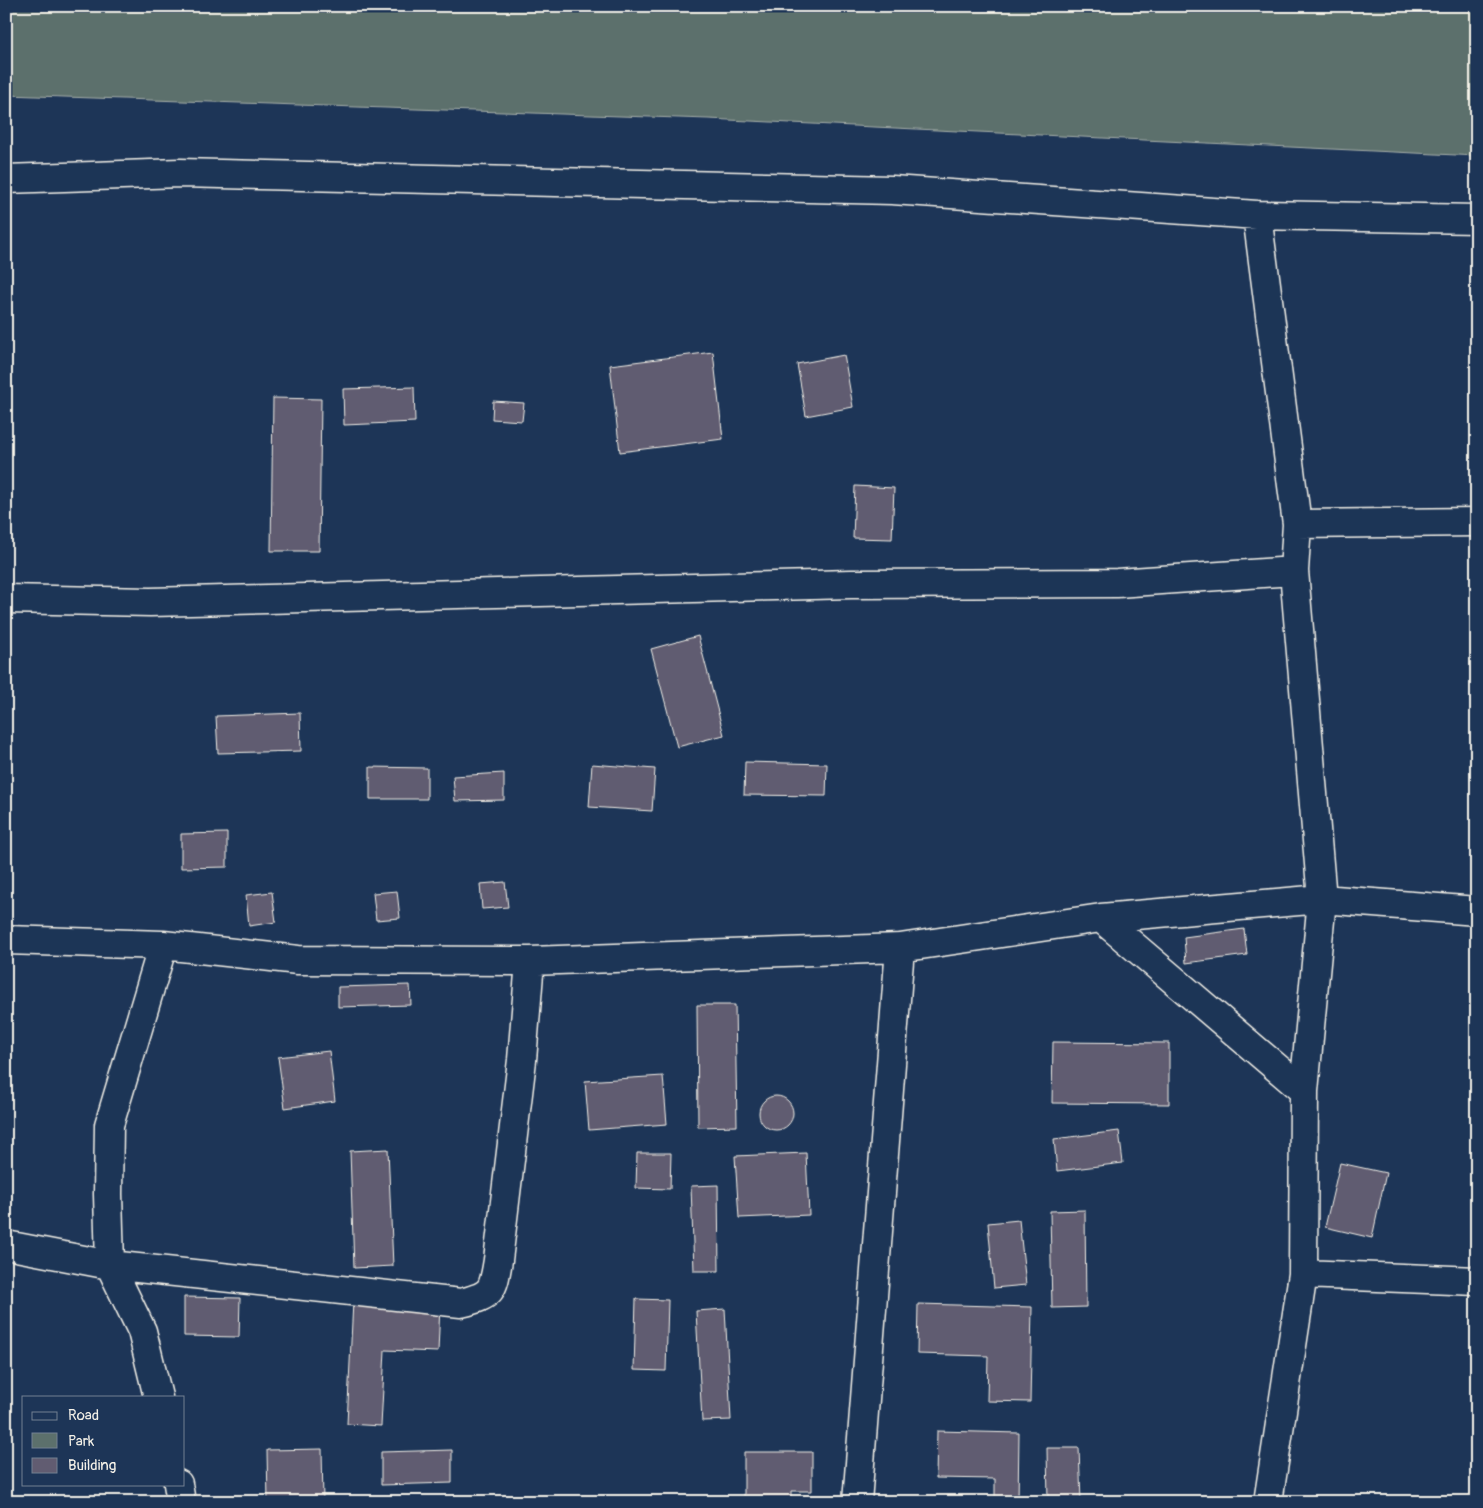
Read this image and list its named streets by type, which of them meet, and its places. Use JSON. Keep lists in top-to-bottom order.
{
  "legend": ["Road", "Park", "Building"]
}
